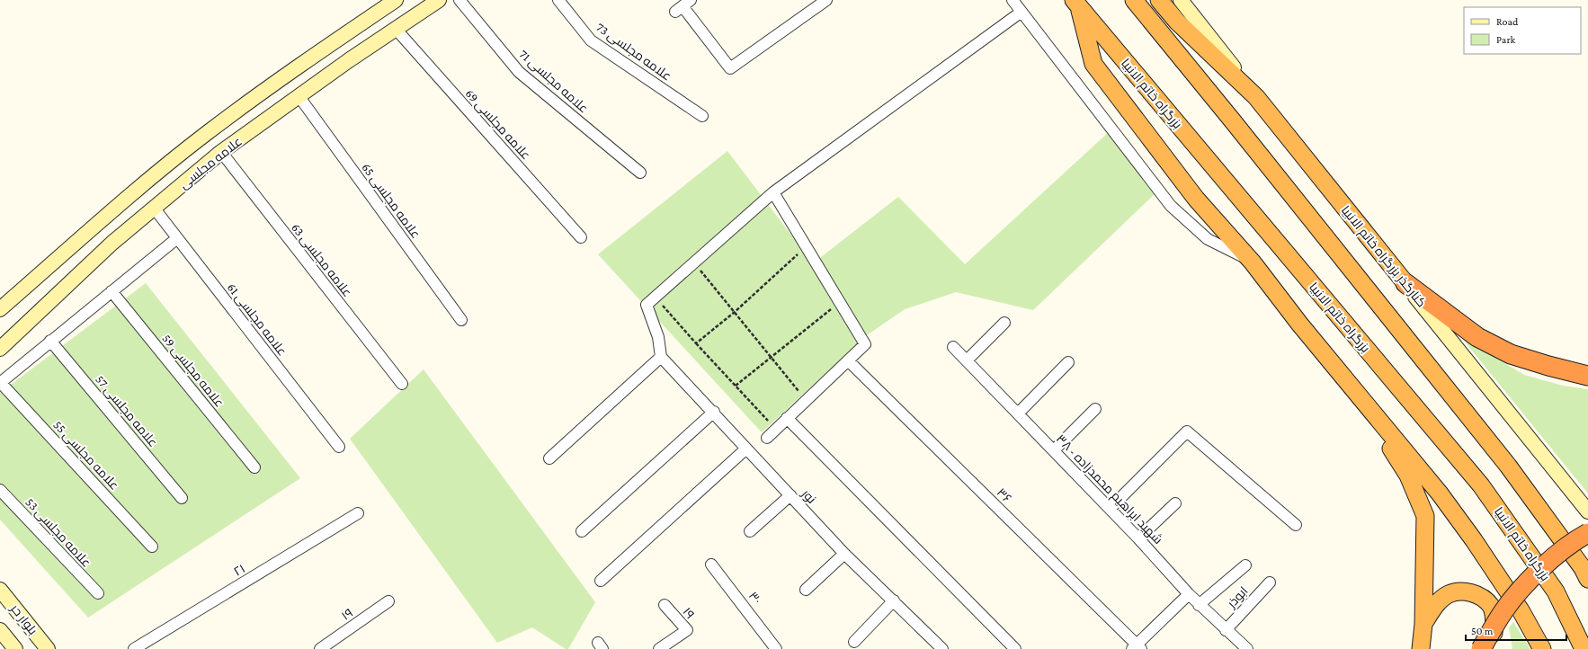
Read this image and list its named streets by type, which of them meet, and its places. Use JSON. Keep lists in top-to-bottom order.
{
  "streets": {
    "highway": ["بزرگراه خاتم الانبیا", "کنارگذر بزرگراه خاتم الانبیا"],
    "main road": ["علامه مجلسی", "بلوار حر"],
    "street": [
      "علامه مجلسی 73",
      "علامه مجلسی 71",
      "علامه مجلسی 69",
      "علامه مجلسی 65",
      "علامه مجلسی 63",
      "علامه مجلسی 61",
      "علامه مجلسی 59",
      "علامه مجلسی 57",
      "علامه مجلسی 55",
      "شهید ابراهیم محمدزاده - ۳۸",
      "۳۶",
      "نور",
      "علامه مجلسی 53",
      "۲۱",
      "ابوذر",
      "۳۰",
      "۱۹"
    ]
  },
  "crossings": [
    ["علامه مجلسی 69", "علامه مجلسی"],
    ["علامه مجلسی", "علامه مجلسی 65"],
    ["علامه مجلسی", "علامه مجلسی 63"],
    ["علامه مجلسی", "علامه مجلسی 61"],
    ["شهید ابراهیم محمدزاده - ۳۸", "ابوذر"]
  ],
  "legend": ["Road", "Park"],
  "scale_bar": "50 m"
}
